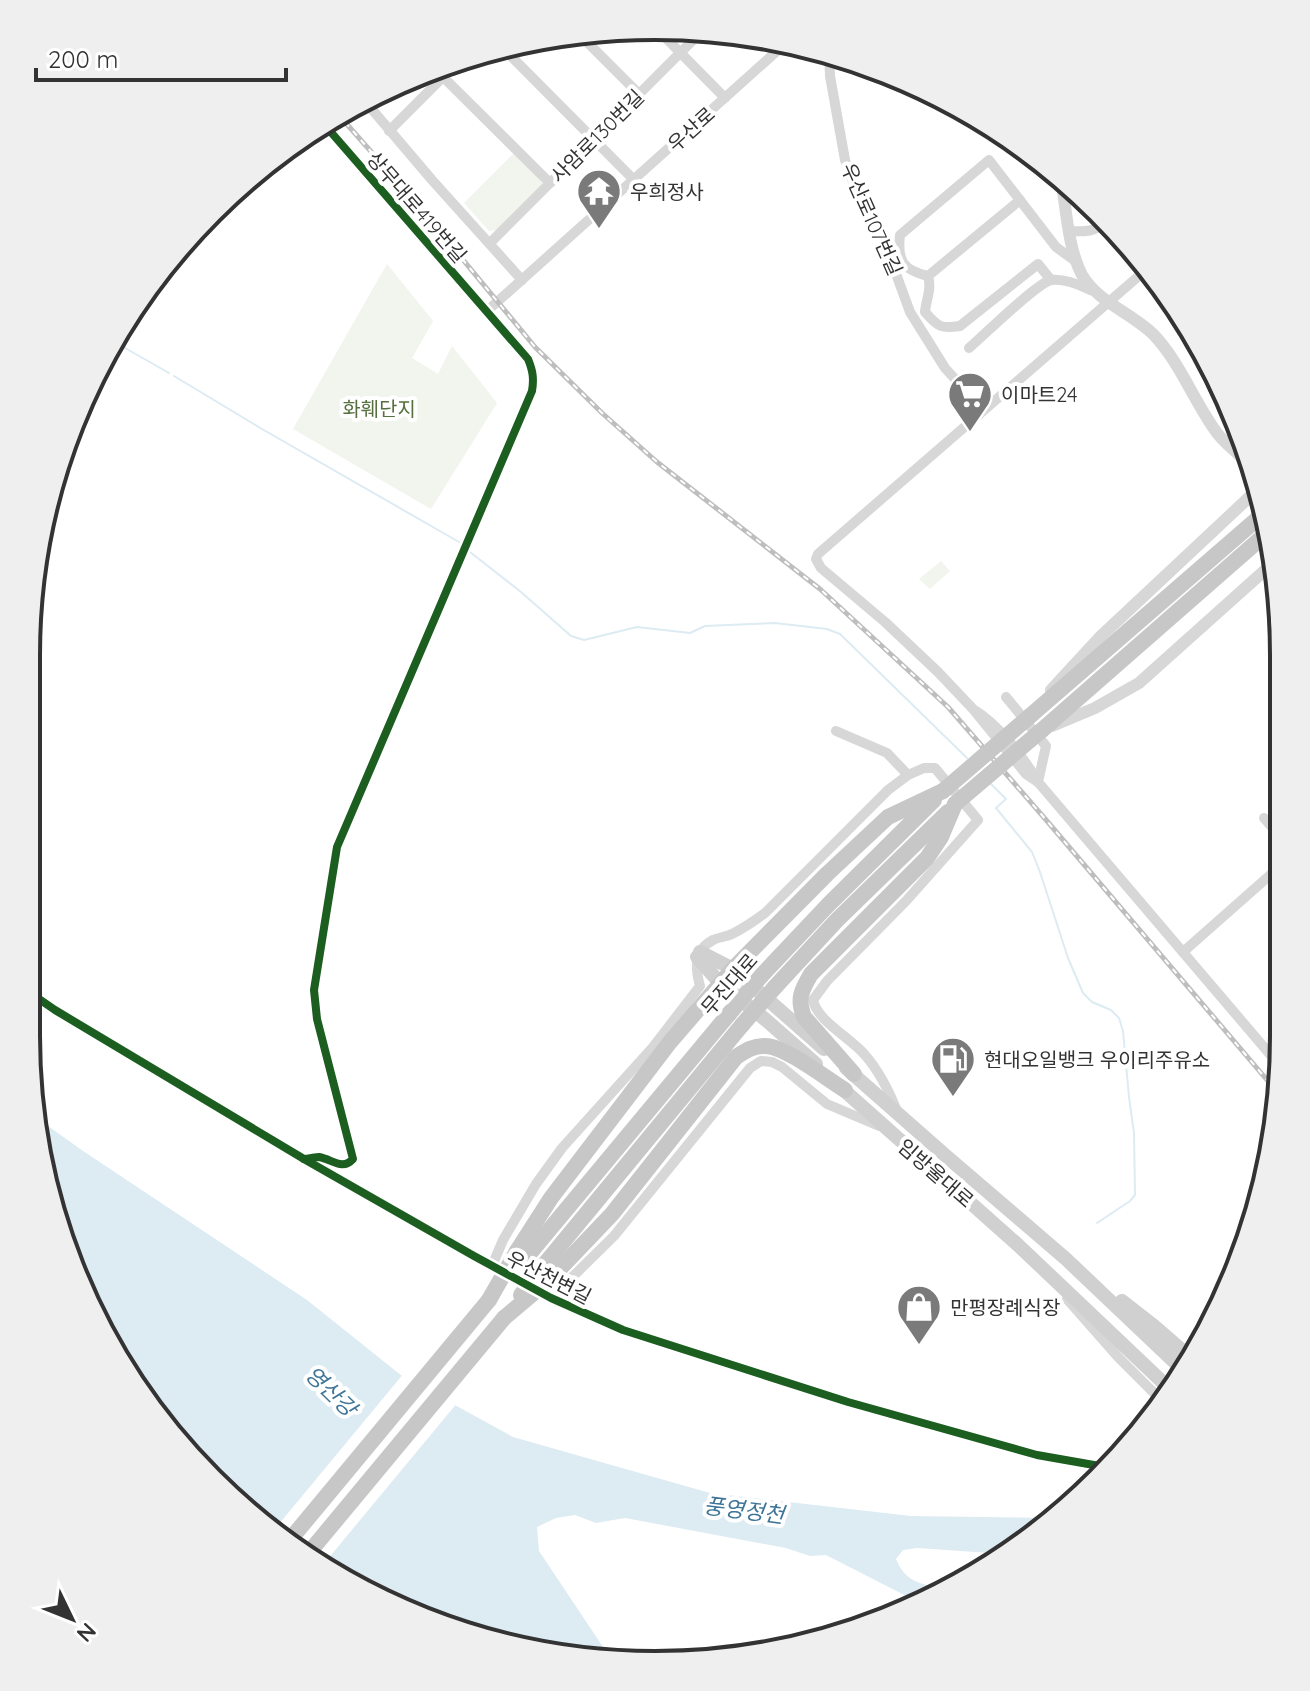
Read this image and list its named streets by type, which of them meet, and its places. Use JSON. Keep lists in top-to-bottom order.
{
  "streets": {
    "highway": ["무진대로"],
    "main road": ["임방울대로"],
    "street": [
      "우산로",
      "사암로130번길",
      "상무대로419번길",
      "우산로107번길",
      "우산천변길"
    ]
  },
  "crossings": [
    ["우산로", "상무대로419번길"],
    ["상무대로419번길", "우산천변길"]
  ],
  "water": ["영산강", "풍영정천"],
  "parks": ["화훼단지"],
  "places": {
    "temple": ["우희정사"],
    "supermarket": ["이마트24"],
    "fuel station": ["현대오일뱅크 우이리주유소"],
    "shop": ["만평장례식장"]
  },
  "scale_bar": "200 m",
  "north": "bottom right"
}
